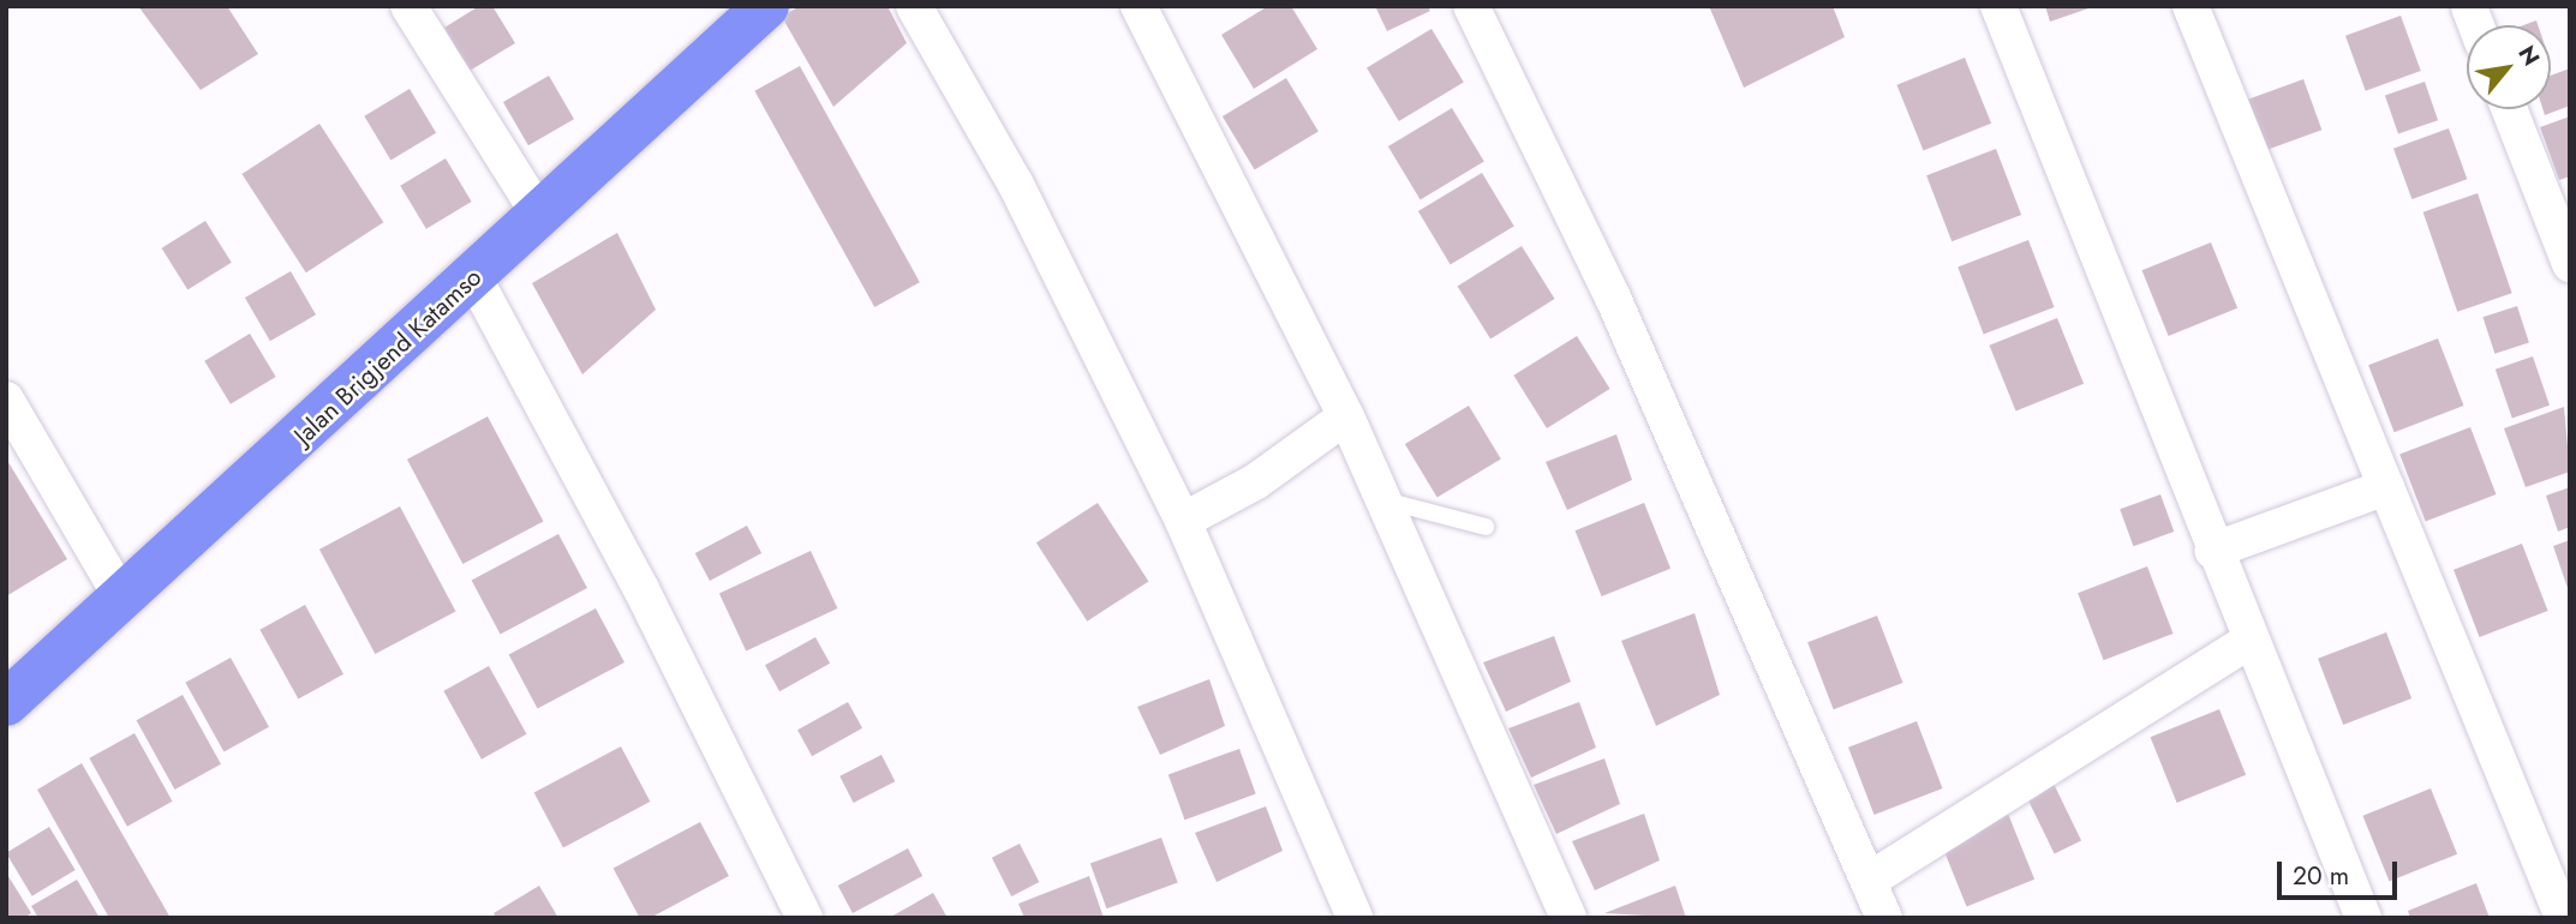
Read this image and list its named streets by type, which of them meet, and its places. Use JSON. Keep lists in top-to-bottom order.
{
  "streets": {
    "highway": ["Jalan Brigjend Katamso"]
  },
  "scale_bar": "20 m",
  "north": "top right"
}
